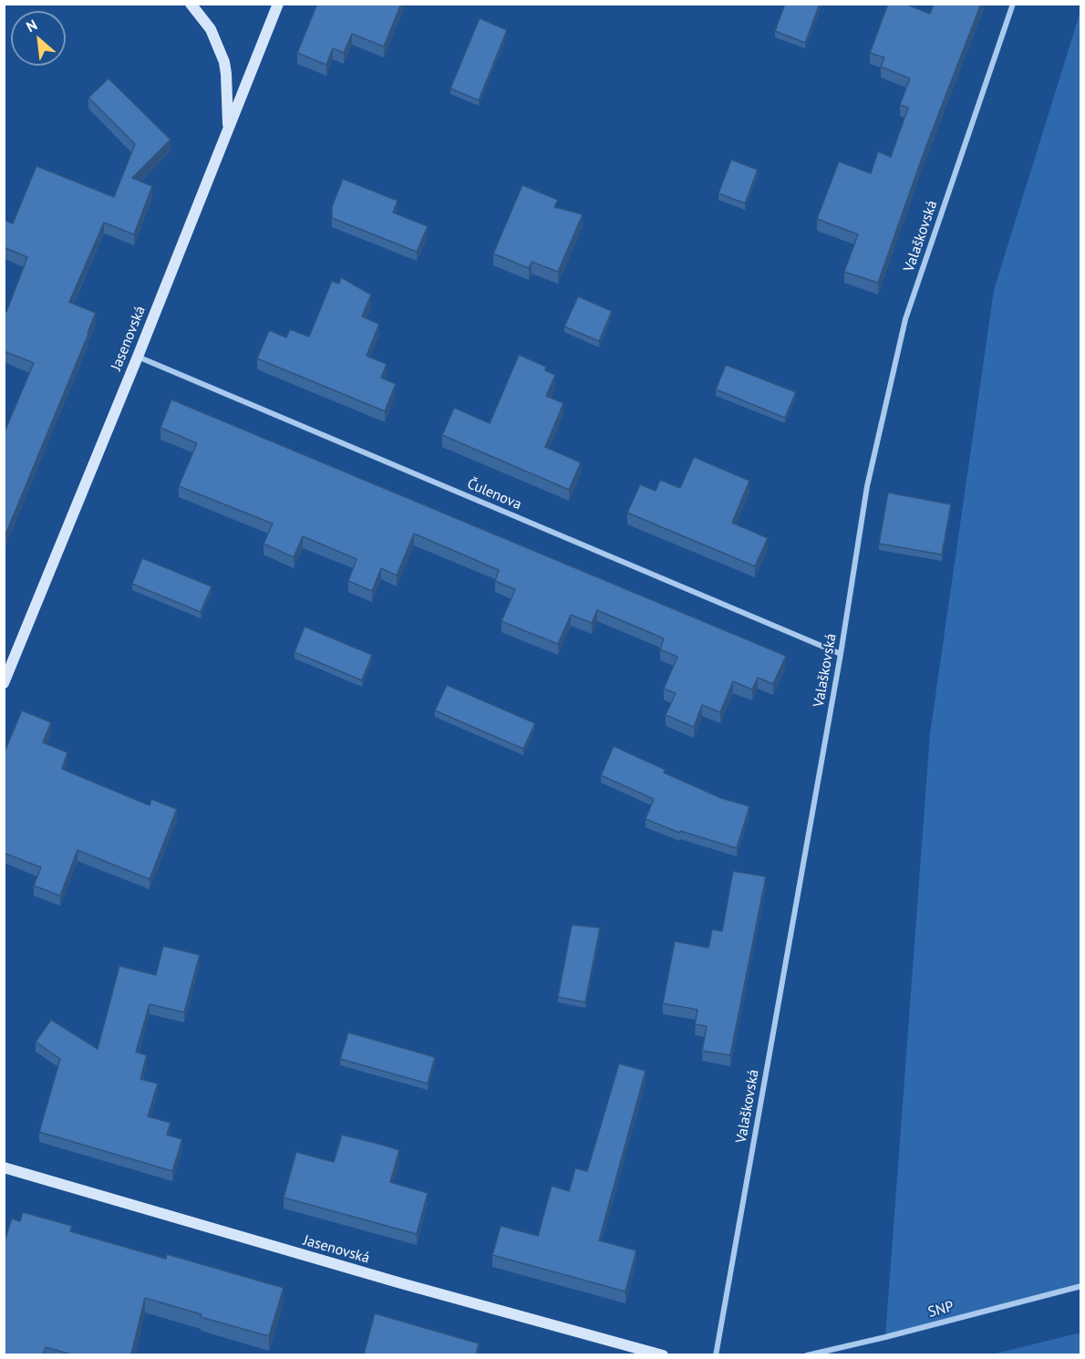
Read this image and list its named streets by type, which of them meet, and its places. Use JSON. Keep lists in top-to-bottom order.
{
  "streets": {
    "street": [
      "Valaškovská",
      "Jasenovská",
      "Čulenova",
      "SNP"
    ]
  },
  "crossings": [
    ["Valaškovská", "Čulenova"],
    ["Jasenovská", "Čulenova"]
  ],
  "north": "top left"
}
